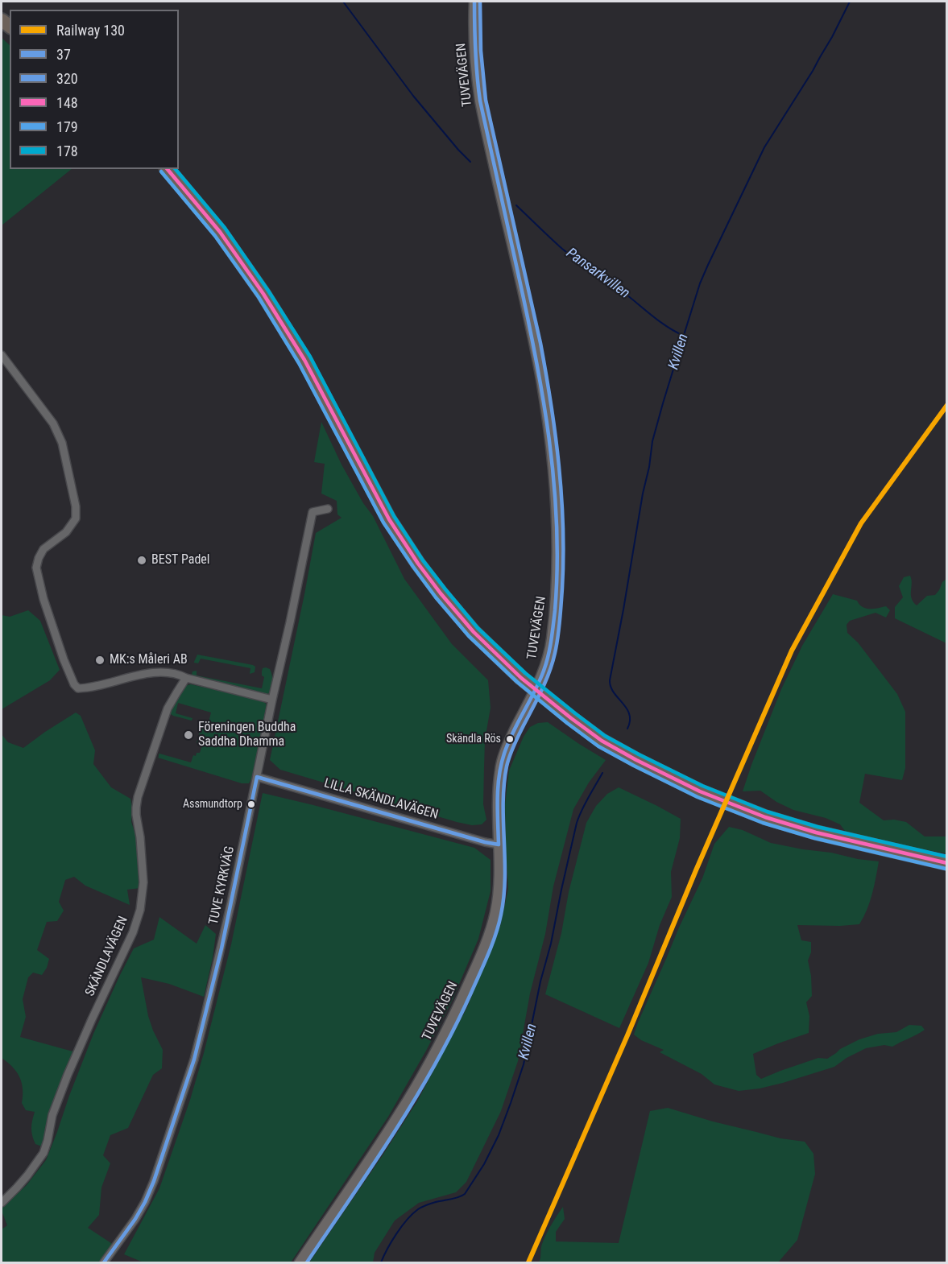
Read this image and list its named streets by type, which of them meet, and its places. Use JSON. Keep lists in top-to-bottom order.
{
  "streets": {
    "main road": ["TUVEVÄGEN"],
    "street": ["LILLA SKÄNDLAVÄGEN", "TUVE KYRKVÄG", "SKÄNDLAVÄGEN"]
  },
  "crossings": [
    ["TUVEVÄGEN", "LILLA SKÄNDLAVÄGEN"],
    ["LILLA SKÄNDLAVÄGEN", "TUVE KYRKVÄG"]
  ],
  "water": ["Pansarkvillen", "Kvillen"],
  "places": [
    "BEST Padel",
    "MK:s Måleri AB",
    "Föreningen Buddha Saddha Dhamma",
    "Skändla Rös",
    "Assmundtorp"
  ],
  "lines": [
    "transit line 37",
    "transit line 320",
    "transit line 148",
    "transit line 178",
    "transit line 179",
    "rail line 130"
  ],
  "legend": [
    "Railway 130",
    "37",
    "320",
    "148",
    "179",
    "178"
  ]
}
